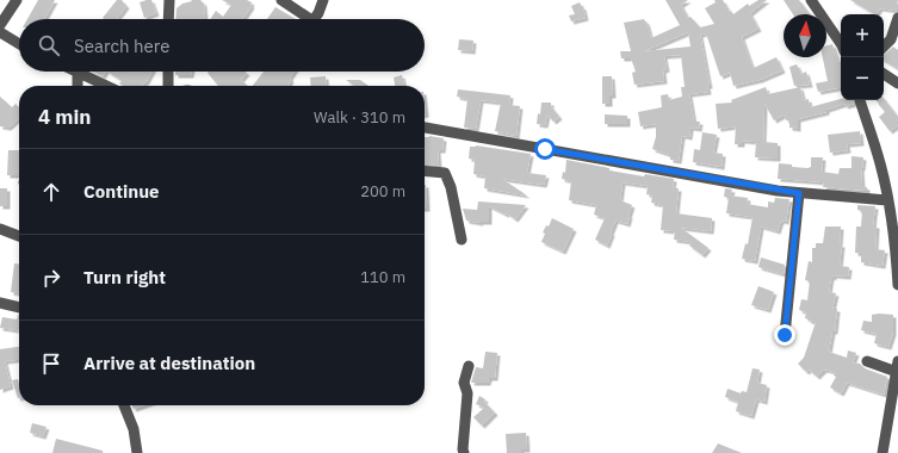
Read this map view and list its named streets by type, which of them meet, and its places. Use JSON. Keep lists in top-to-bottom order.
{
  "north": "top",
  "page": {
    "map_buttons": ["+", "−"],
    "search": "Search here",
    "heading": ["4 min", "Walk · 310 m"],
    "list": [
      ["Continue", "200 m"],
      ["Turn right", "110 m"],
      "Arrive at destination"
    ]
  }
}
